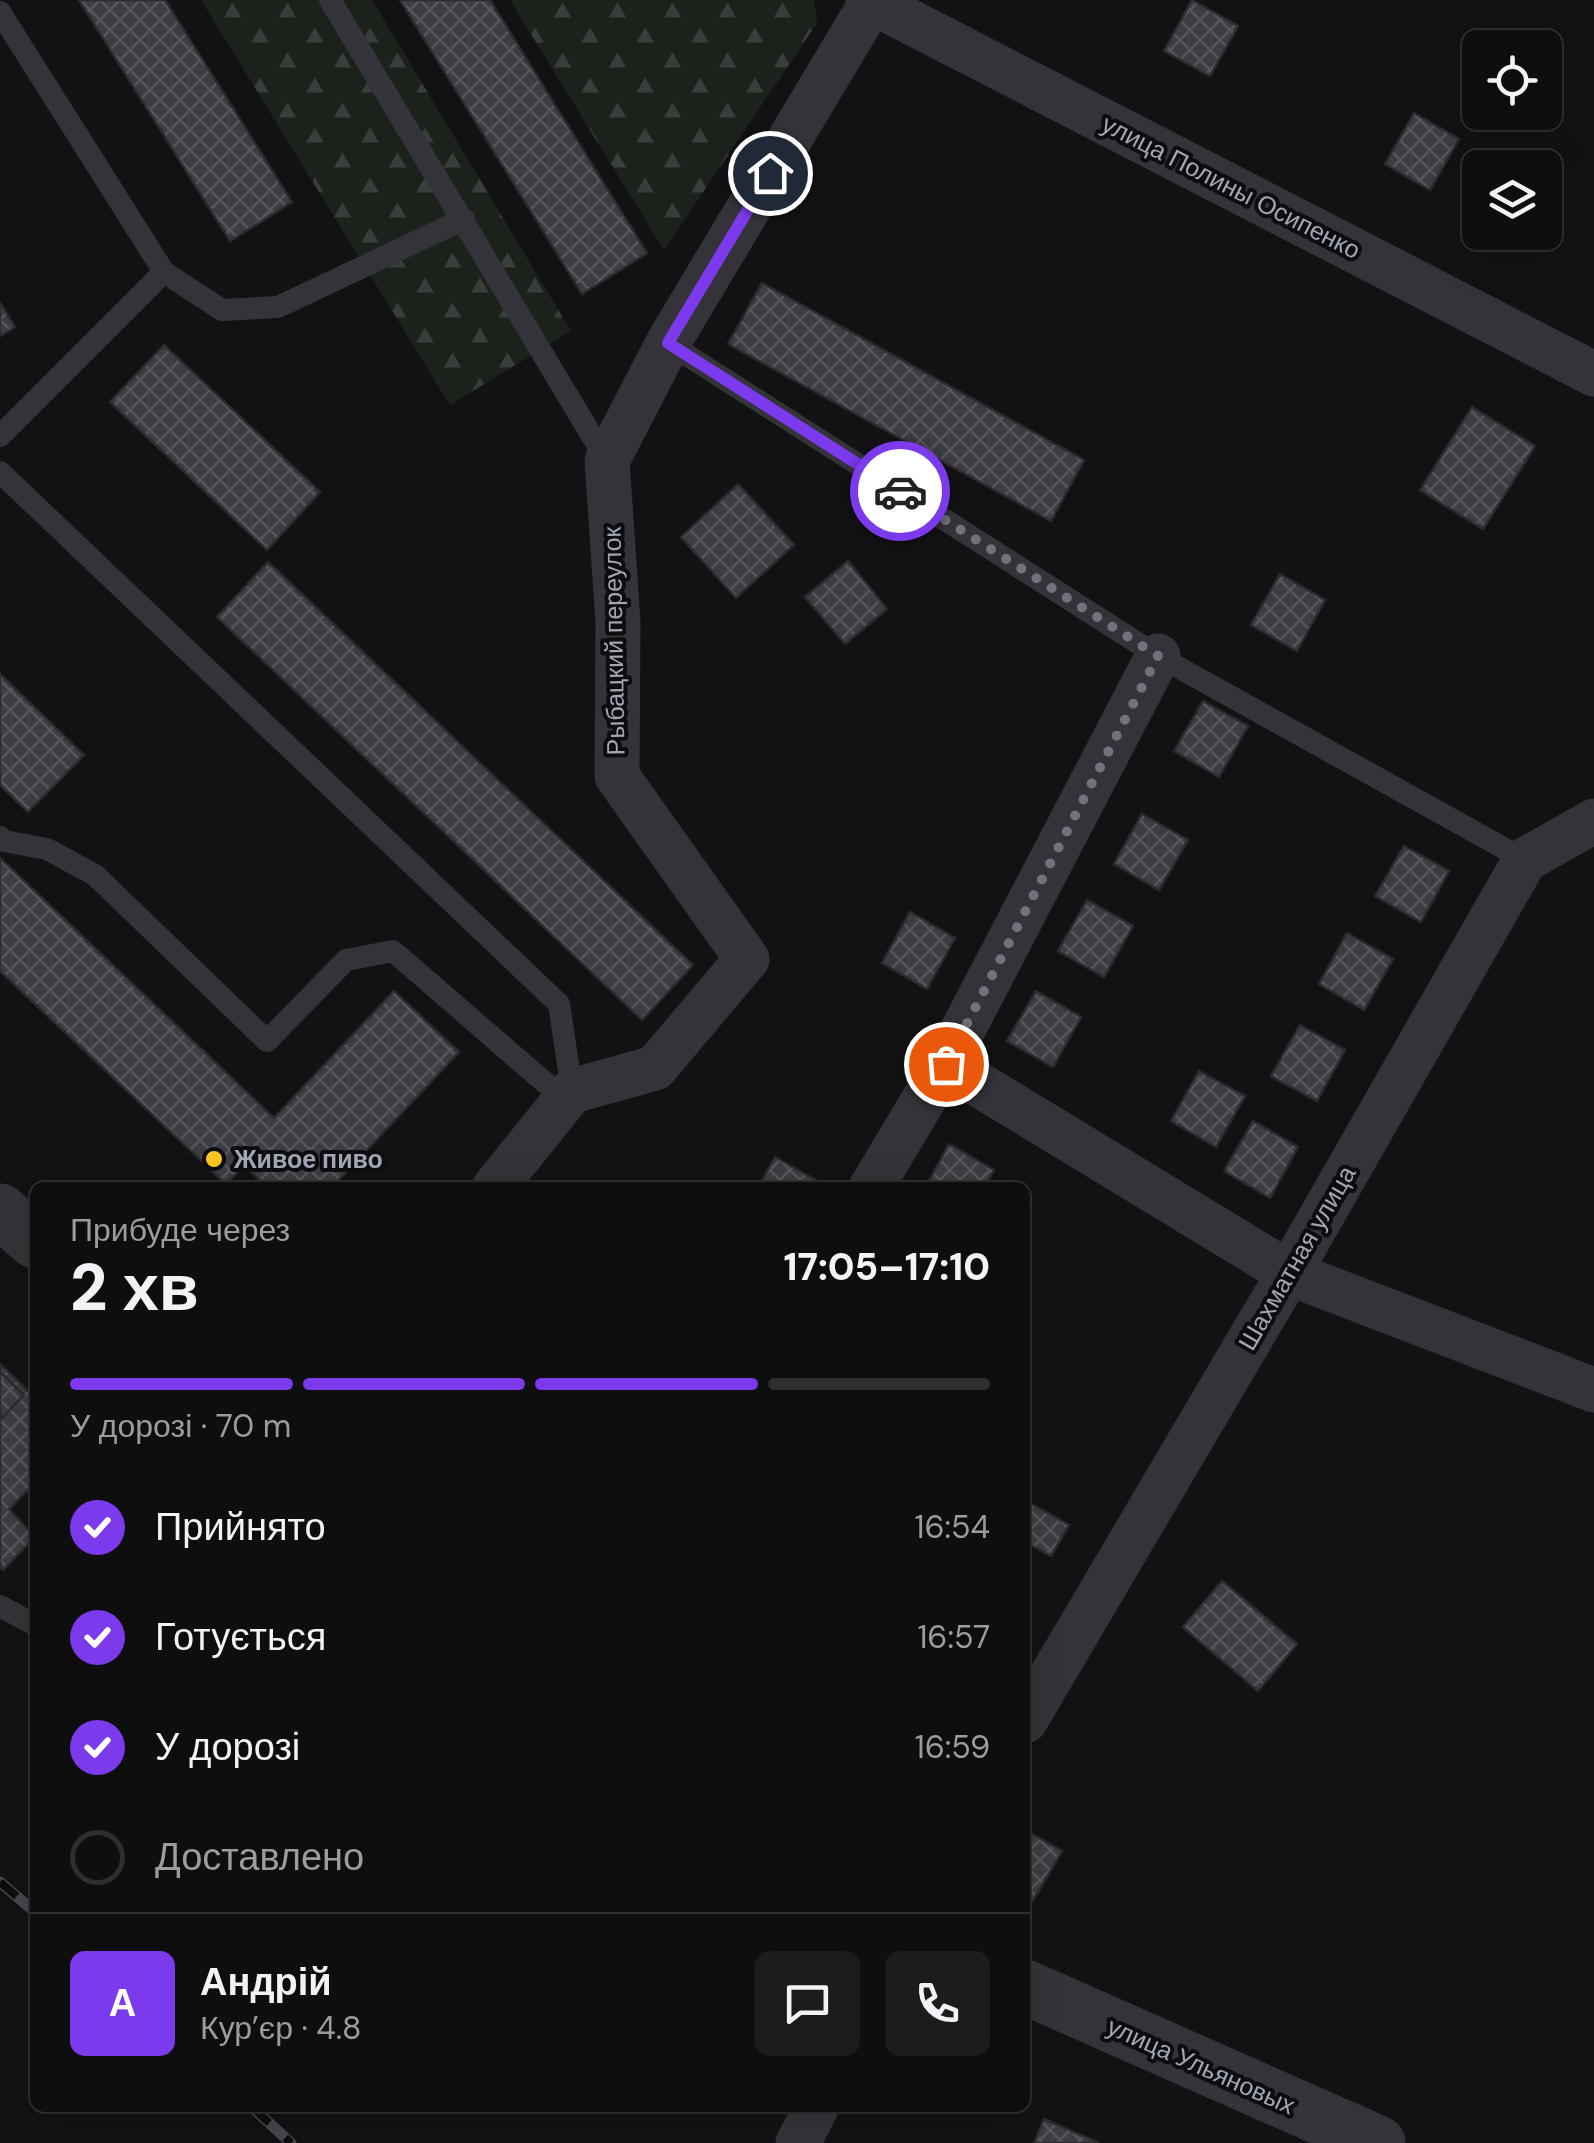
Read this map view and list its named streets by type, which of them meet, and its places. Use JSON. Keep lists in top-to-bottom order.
{
  "streets": {
    "street": [
      "улица Полины Осипенко",
      "Рыбацкий переулок",
      "Шахматная улица",
      "улица Ульяновых"
    ]
  },
  "places": ["Живое пиво"],
  "page": {
    "heading": ["2 хв", "Прибуде через", "17:05–17:10"],
    "panel": ["Андрій", "Кур’єр · 4.8"],
    "bar": "У дорозі · 70 m",
    "list": [
      ["Прийнято", "16:54"],
      ["Готується", "16:57"],
      ["У дорозі", "16:59"],
      "Доставлено"
    ],
    "round": "А"
  }
}
